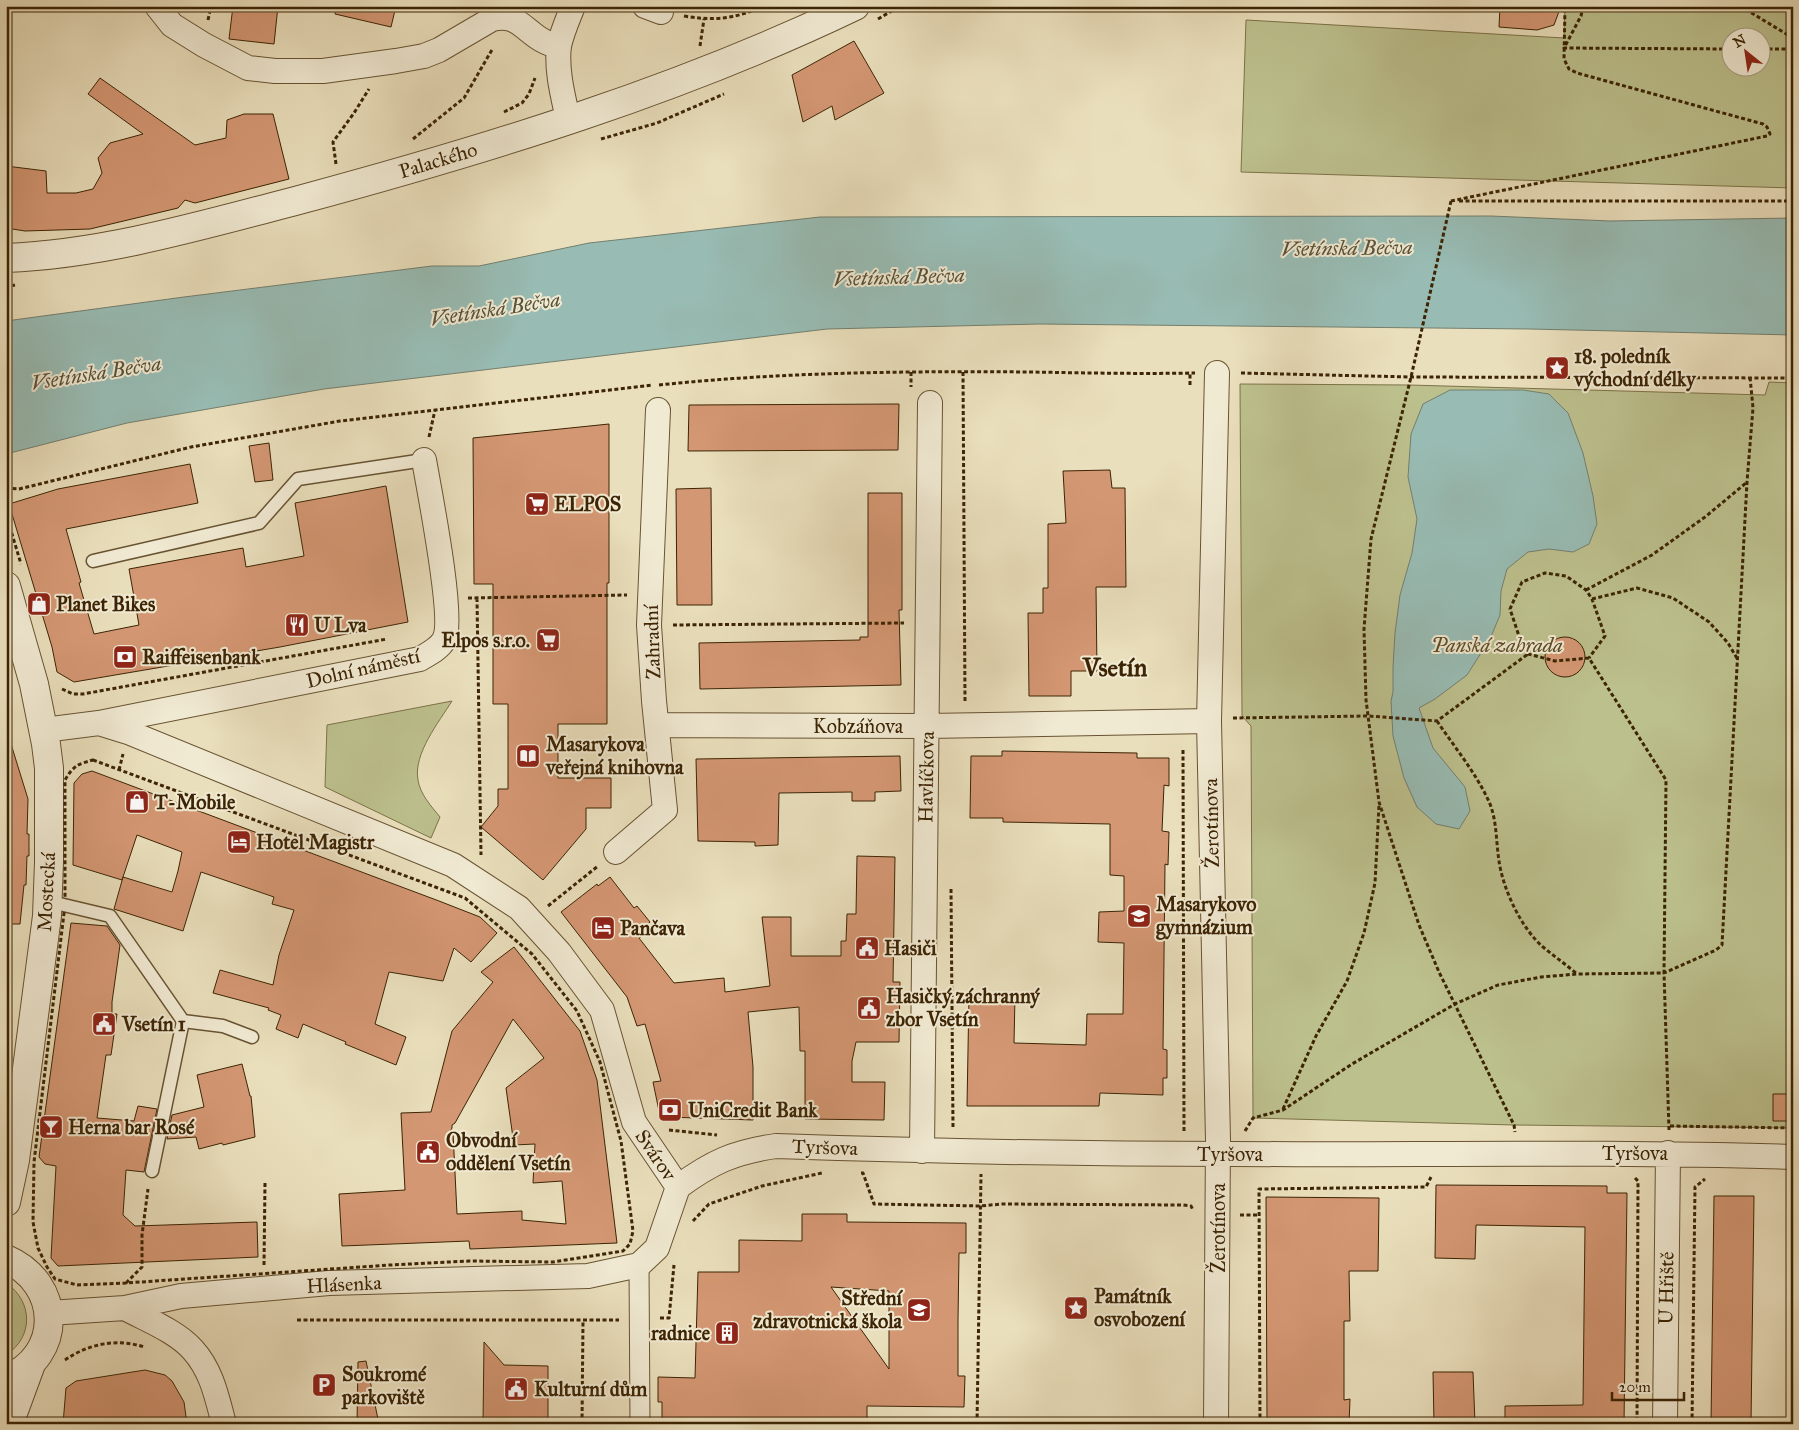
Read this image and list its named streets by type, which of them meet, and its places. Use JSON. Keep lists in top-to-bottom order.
{
  "streets": {
    "street": [
      "Palackého",
      "Zahradní",
      "Dolní náměstí",
      "Kobzáňova",
      "Havlíčkova",
      "Žerotínova",
      "Mostecká",
      "Tyršova",
      "Svárov",
      "Hlásenka",
      "U Hřiště"
    ]
  },
  "crossings": [
    ["Zahradní", "Kobzáňova"],
    ["Dolní náměstí", "Mostecká"],
    ["Dolní náměstí", "Svárov"],
    ["Kobzáňova", "Havlíčkova"],
    ["Kobzáňova", "Žerotínova"],
    ["Havlíčkova", "Tyršova"],
    ["Žerotínova", "Tyršova"],
    ["Tyršova", "Svárov"],
    ["Tyršova", "U Hřiště"],
    ["Svárov", "Hlásenka"]
  ],
  "districts": ["Vsetín"],
  "water": ["Vsetínská Bečva"],
  "parks": ["Panská zahrada"],
  "places": {
    "place": ["18. poledník východní délky", "Památník osvobození"],
    "supermarket": ["ELPOS", "Elpos s.r.o."],
    "shop": ["Planet Bikes", "T-Mobile"],
    "restaurant": ["U Lva"],
    "bank": ["Raiffeisenbank", "UniCredit Bank"],
    "library": ["Masarykova veřejná knihovna"],
    "hotel": ["Hotel Magistr", "Pančava"],
    "school or university": ["Masarykovo gymnázium", "Střední zdravotnická škola"],
    "public building": [
      "Hasiči",
      "Hasičký záchranný zbor Vsetín",
      "Vsetín 1",
      "Obvodní oddělení Vsetín",
      "Kulturní dům"
    ],
    "bar": ["Herna bar Rosé"],
    "building": ["radnice"],
    "parking": ["Soukromé parkoviště"]
  },
  "scale_bar": "20 m",
  "north": "top left"
}
